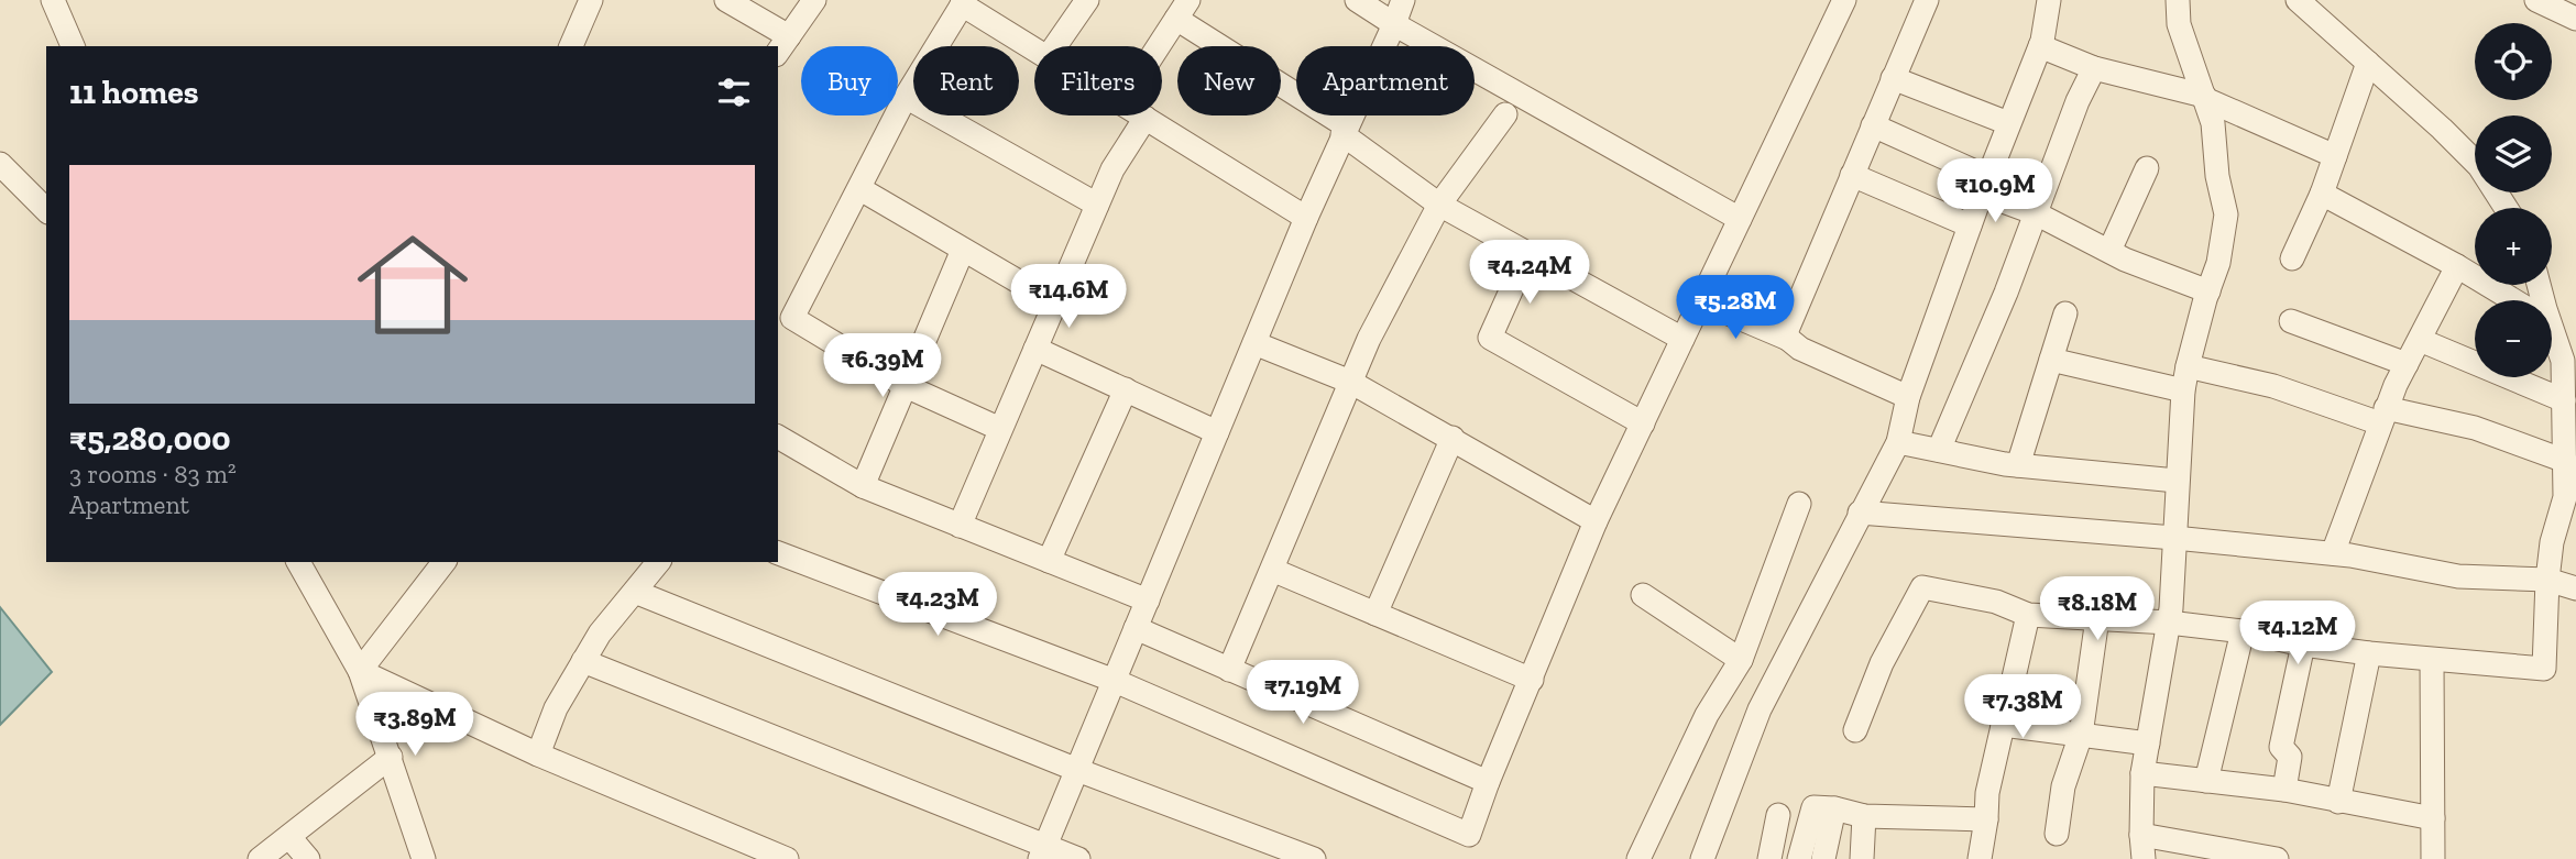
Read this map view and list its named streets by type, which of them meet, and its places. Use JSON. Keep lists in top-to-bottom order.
{
  "page": {
    "map_buttons": ["+", "−"],
    "chip": [
      "Buy",
      "Rent",
      "Filters",
      "New",
      "Apartment"
    ],
    "heading": "11 homes",
    "list": [
      {
        "name": "₹5,280,000",
        "note": "3 rooms · 83 m² · Apartment"
      }
    ],
    "price": [
      "₹10.9M",
      "₹4.24M",
      "₹14.6M",
      "₹5.28M",
      "₹6.39M",
      "₹4.23M",
      "₹8.18M",
      "₹4.12M",
      "₹7.19M",
      "₹7.38M",
      "₹3.89M"
    ]
  }
}
